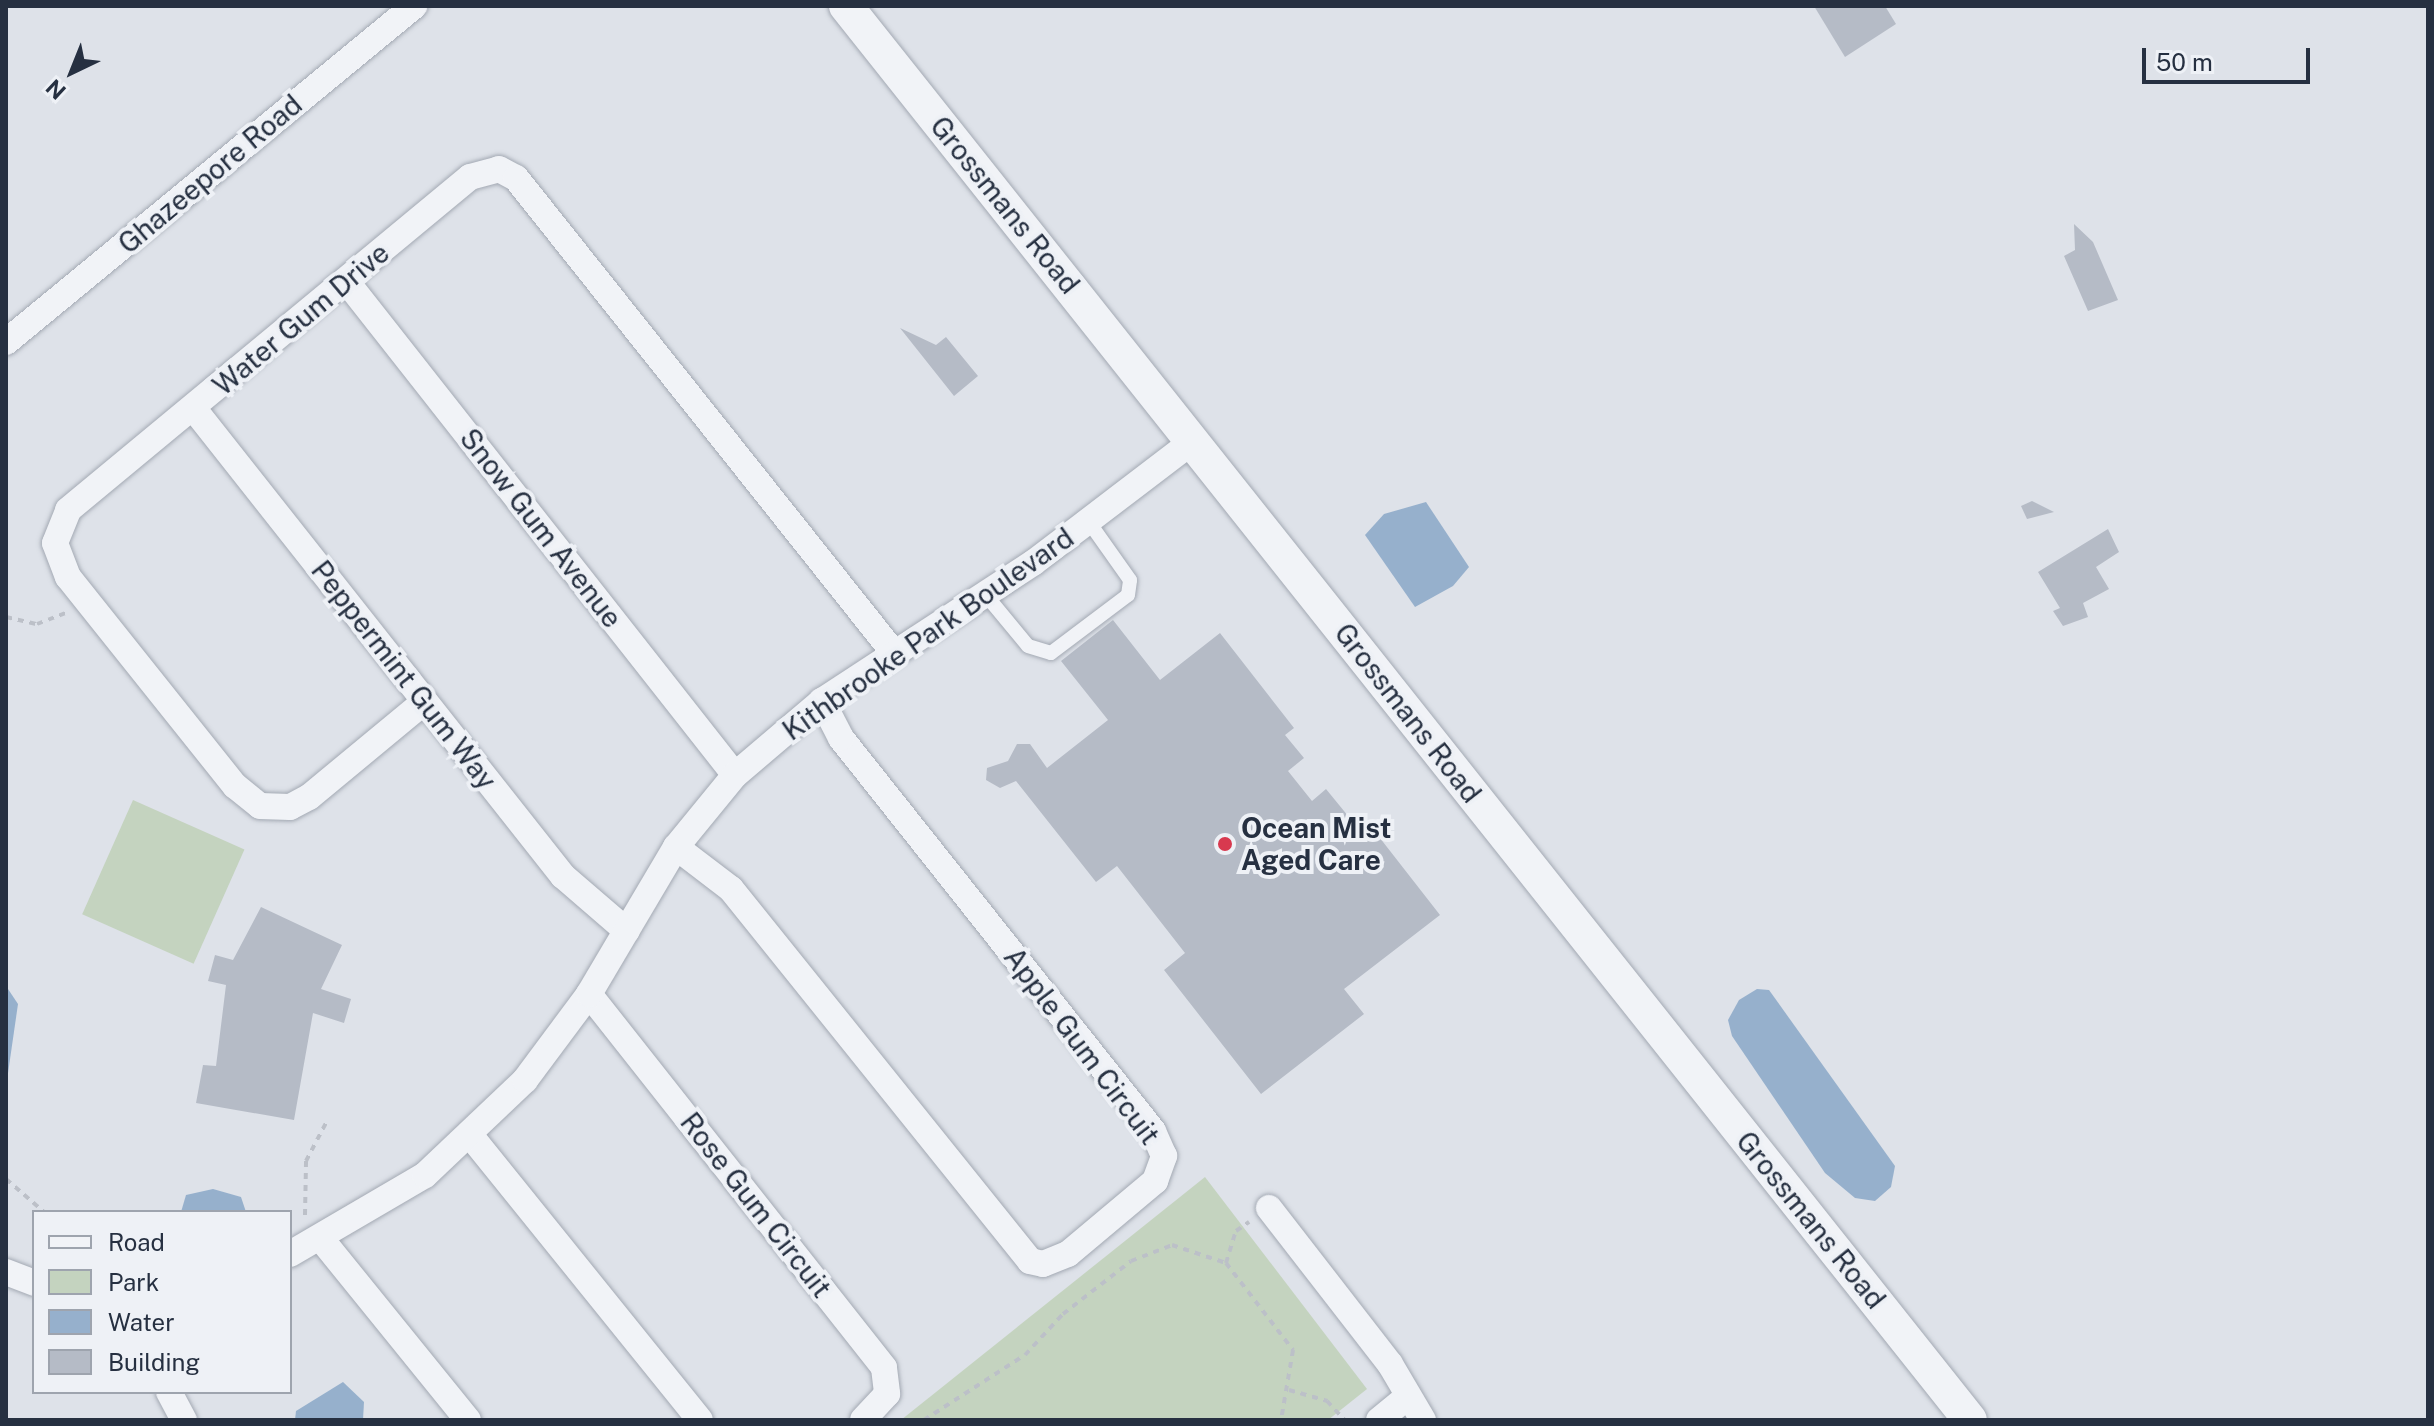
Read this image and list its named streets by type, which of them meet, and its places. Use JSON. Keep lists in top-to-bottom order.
{
  "streets": {
    "street": [
      "Ghazeepore Road",
      "Grossmans Road",
      "Water Gum Drive",
      "Snow Gum Avenue",
      "Kithbrooke Park Boulevard",
      "Peppermint Gum Way",
      "Apple Gum Circuit",
      "Rose Gum Circuit"
    ]
  },
  "crossings": [
    ["Grossmans Road", "Kithbrooke Park Boulevard"],
    ["Water Gum Drive", "Snow Gum Avenue"],
    ["Water Gum Drive", "Kithbrooke Park Boulevard"],
    ["Water Gum Drive", "Peppermint Gum Way"],
    ["Snow Gum Avenue", "Kithbrooke Park Boulevard"],
    ["Kithbrooke Park Boulevard", "Peppermint Gum Way"],
    ["Kithbrooke Park Boulevard", "Apple Gum Circuit"],
    ["Kithbrooke Park Boulevard", "Rose Gum Circuit"]
  ],
  "places": ["Ocean Mist Aged Care"],
  "legend": [
    "Road",
    "Park",
    "Water",
    "Building"
  ],
  "scale_bar": "50 m",
  "north": "bottom left"
}
